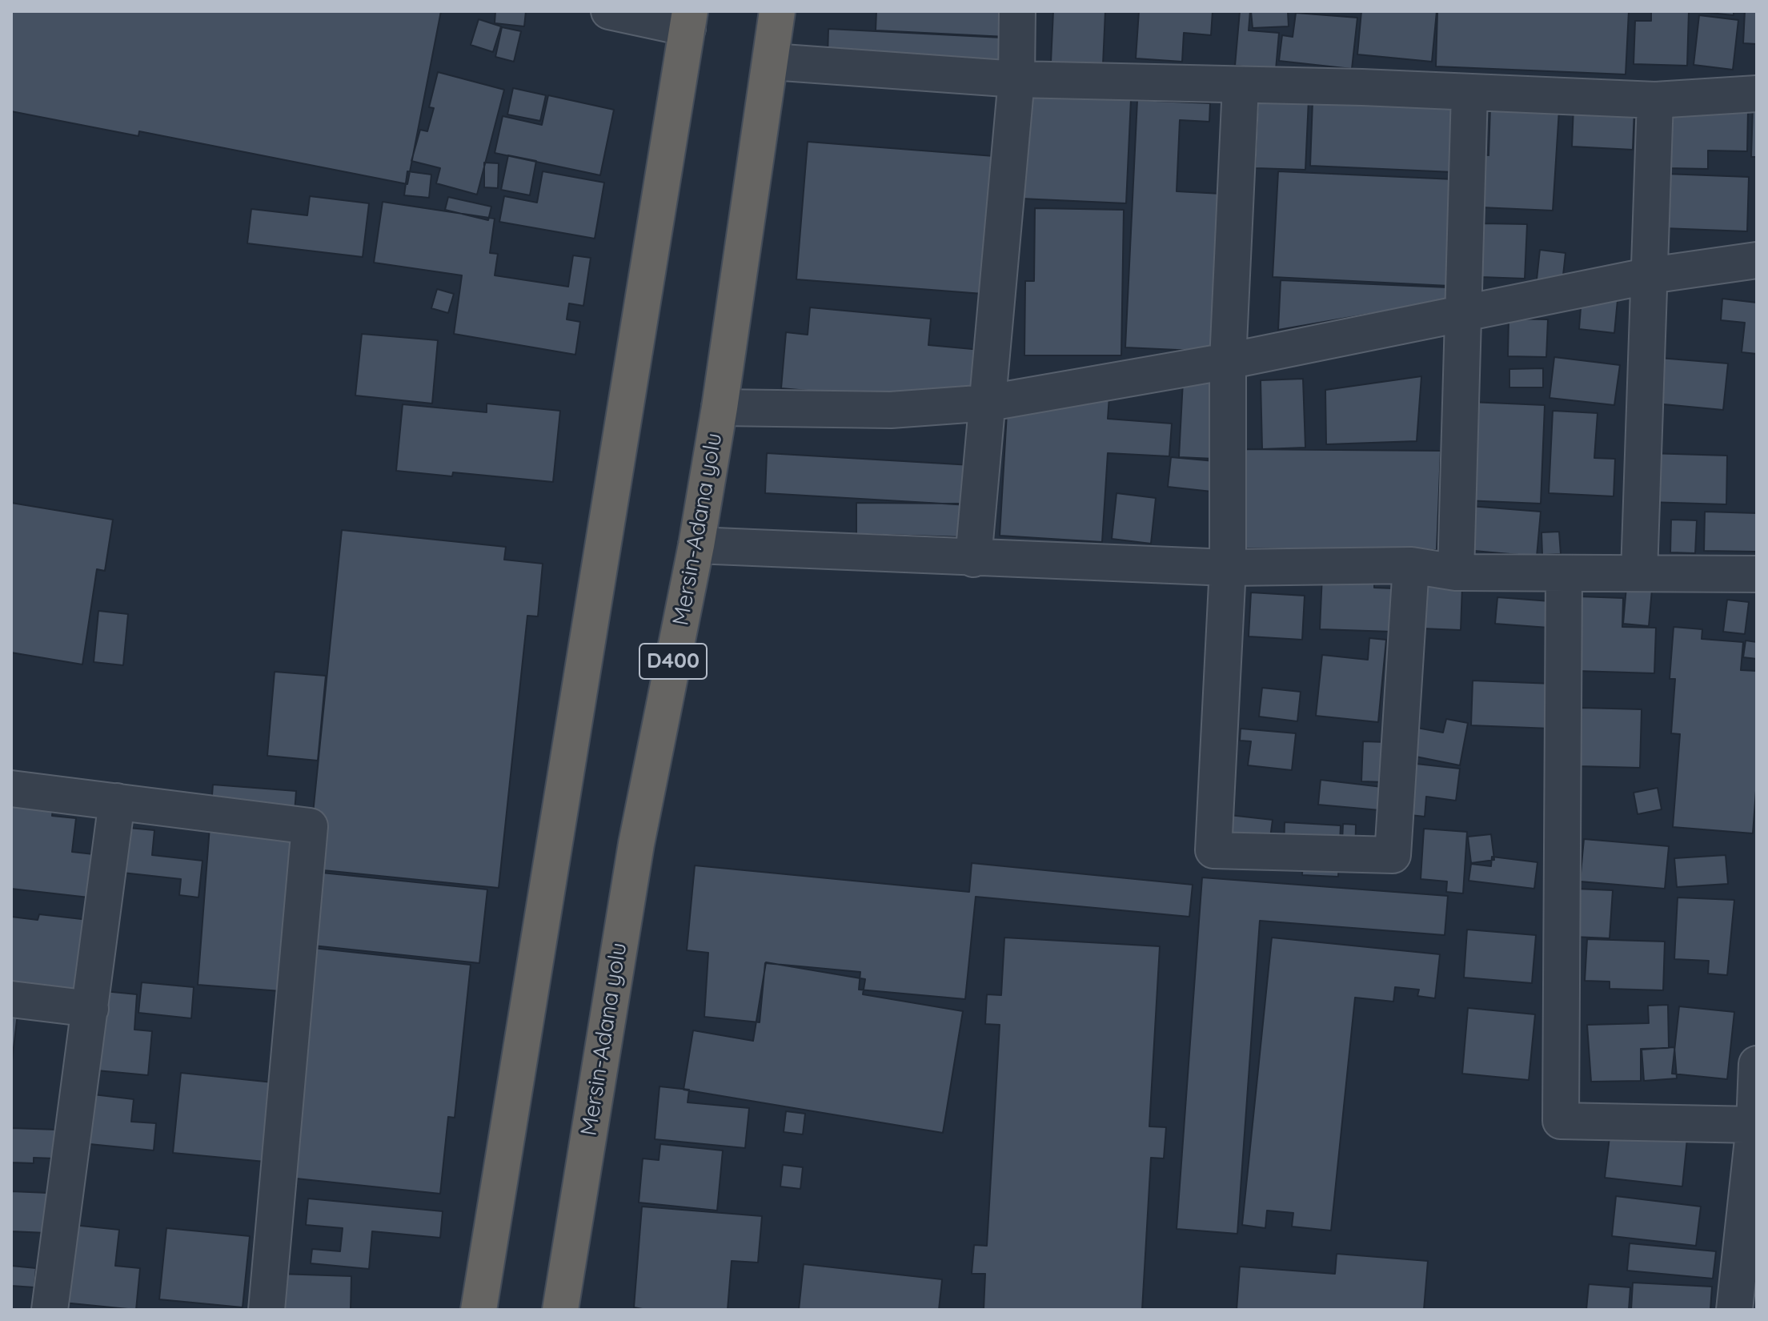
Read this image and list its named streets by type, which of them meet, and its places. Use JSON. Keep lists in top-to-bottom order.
{
  "streets": {
    "highway": ["Mersin-Adana yolu", "D400"]
  }
}
